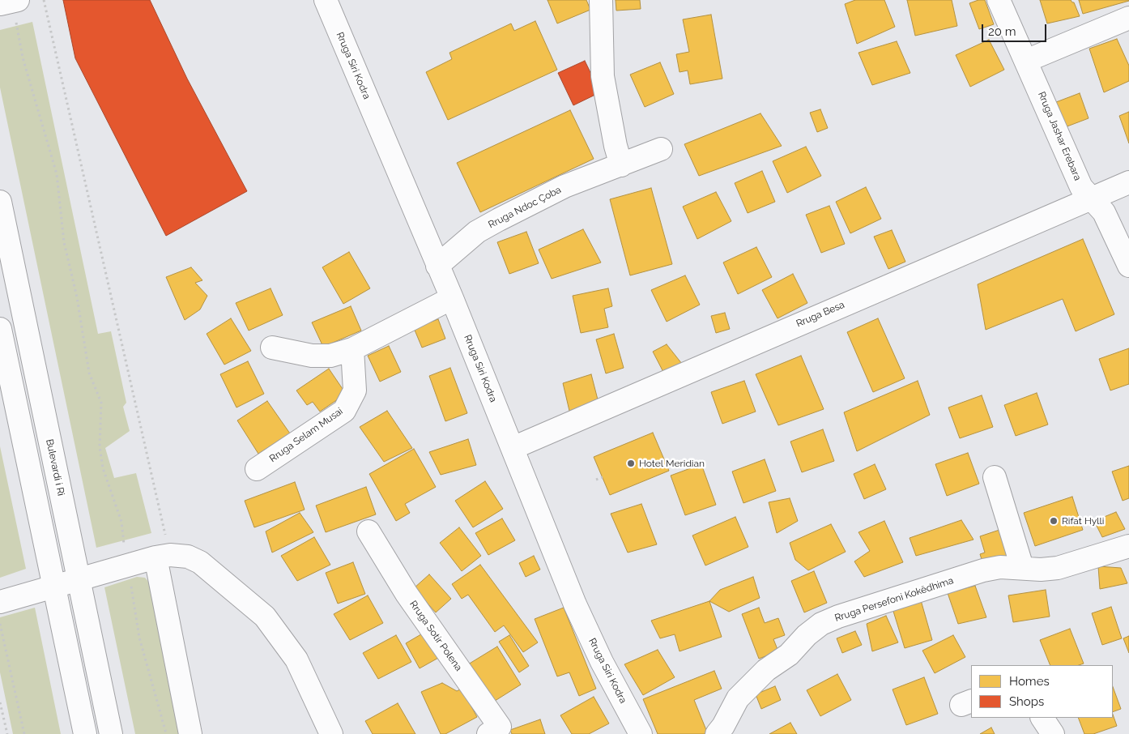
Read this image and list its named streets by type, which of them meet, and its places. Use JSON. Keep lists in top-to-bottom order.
{
  "streets": {
    "street": [
      "Rruga Siri Kodra",
      "Rruga Jashar Erebara",
      "Rruga Ndoc Çoba",
      "Rruga Besa",
      "Rruga Selam Musai",
      "Bulevardi i Ri",
      "Rruga Persefoni Kokëdhima",
      "Rruga Sotir Polena"
    ]
  },
  "crossings": [
    ["Rruga Siri Kodra", "Rruga Ndoc Çoba"],
    ["Rruga Siri Kodra", "Rruga Besa"],
    ["Rruga Jashar Erebara", "Rruga Besa"]
  ],
  "places": ["Hotel Meridian", "Rifat Hylli"],
  "legend": ["Homes", "Shops"],
  "scale_bar": "20 m"
}
